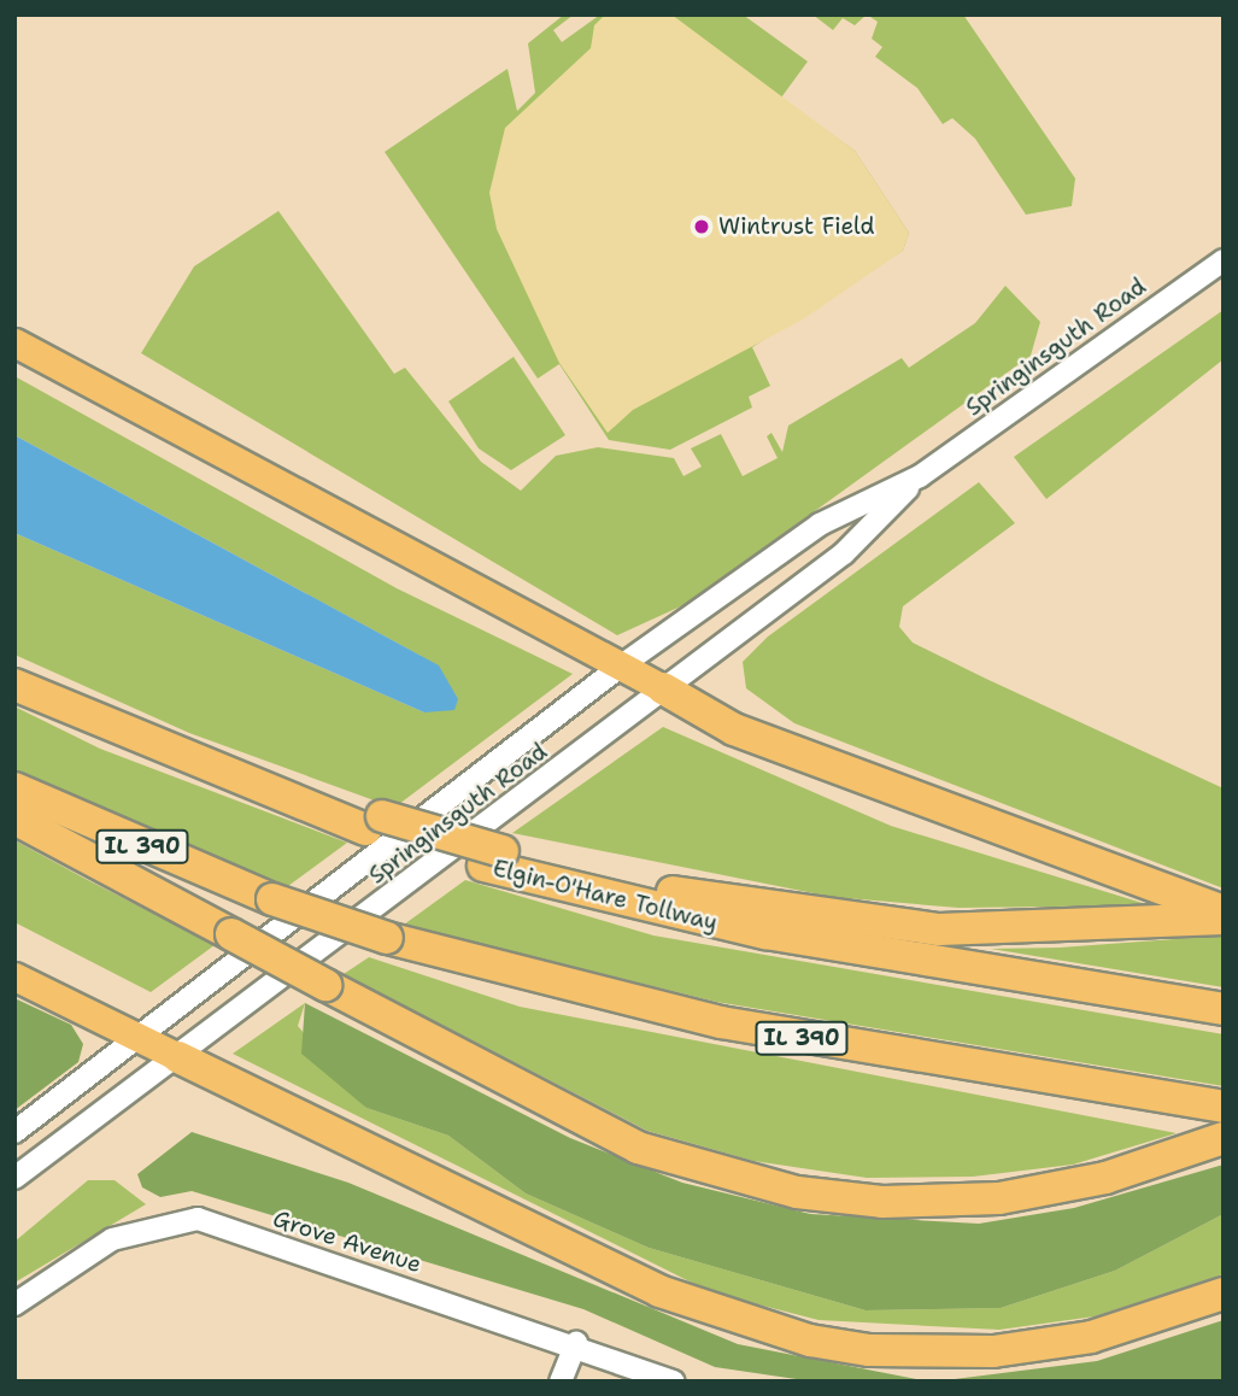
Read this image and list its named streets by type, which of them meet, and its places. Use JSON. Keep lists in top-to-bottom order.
{
  "streets": {
    "highway": ["IL 390", "Elgin-O'Hare Tollway"],
    "street": ["Springinsguth Road", "Grove Avenue"]
  },
  "places": ["Wintrust Field"]
}
